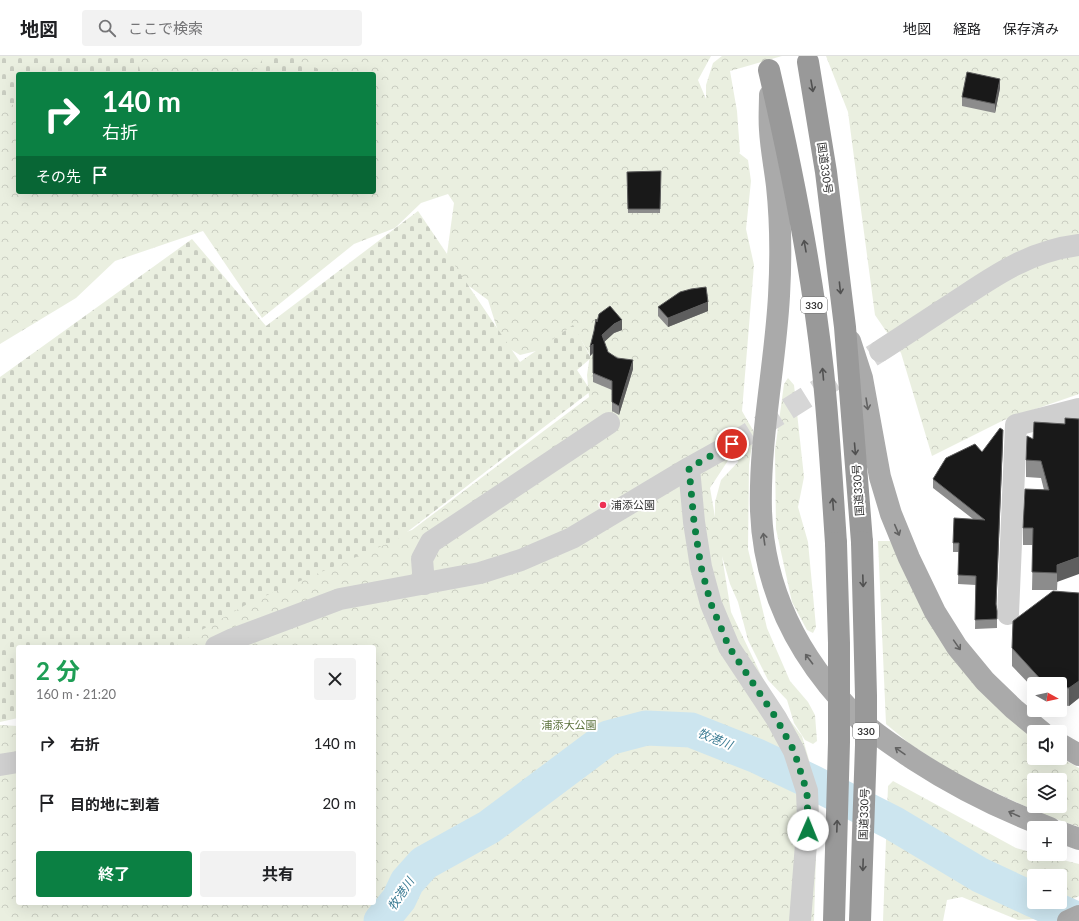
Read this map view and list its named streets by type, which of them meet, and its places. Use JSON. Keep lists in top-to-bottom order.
{
  "streets": {
    "highway": ["国道330号", "330"]
  },
  "water": ["牧港川"],
  "parks": ["浦添大公園"],
  "places": ["浦添公園"],
  "north": "right",
  "page": {
    "header": "地図",
    "search": "ここで検索",
    "nav": ["地図", "経路", "保存済み"],
    "turn": ["140 m", "右折"],
    "then": "その先",
    "heading": ["2 分", "160 m · 21:20"],
    "map_buttons": ["+", "−"],
    "list": [
      {
        "name": "右折",
        "value": "140 m"
      },
      {
        "name": "目的地に到着",
        "value": "20 m"
      }
    ],
    "buttons": ["終了", "共有"]
  }
}
